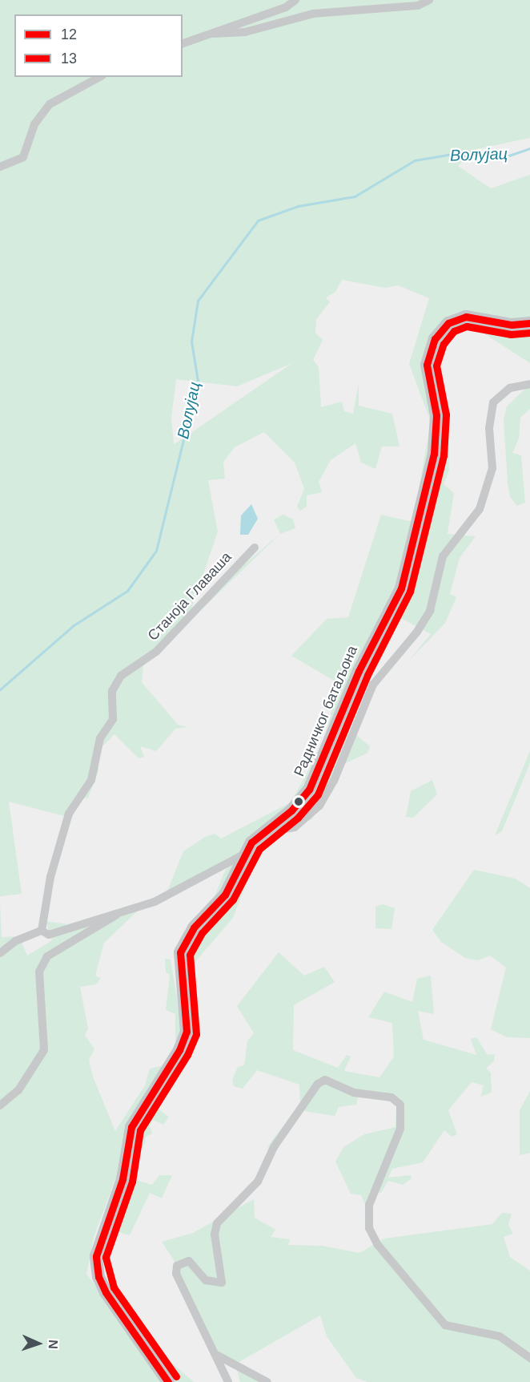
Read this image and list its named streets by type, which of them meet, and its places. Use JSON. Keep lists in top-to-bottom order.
{
  "streets": {
    "main road": ["Радничког батаљона"],
    "street": ["Станоја Главаша"]
  },
  "water": ["Волујац"],
  "lines": ["transit line 12", "transit line 13"],
  "legend": ["12", "13"],
  "north": "right"
}
